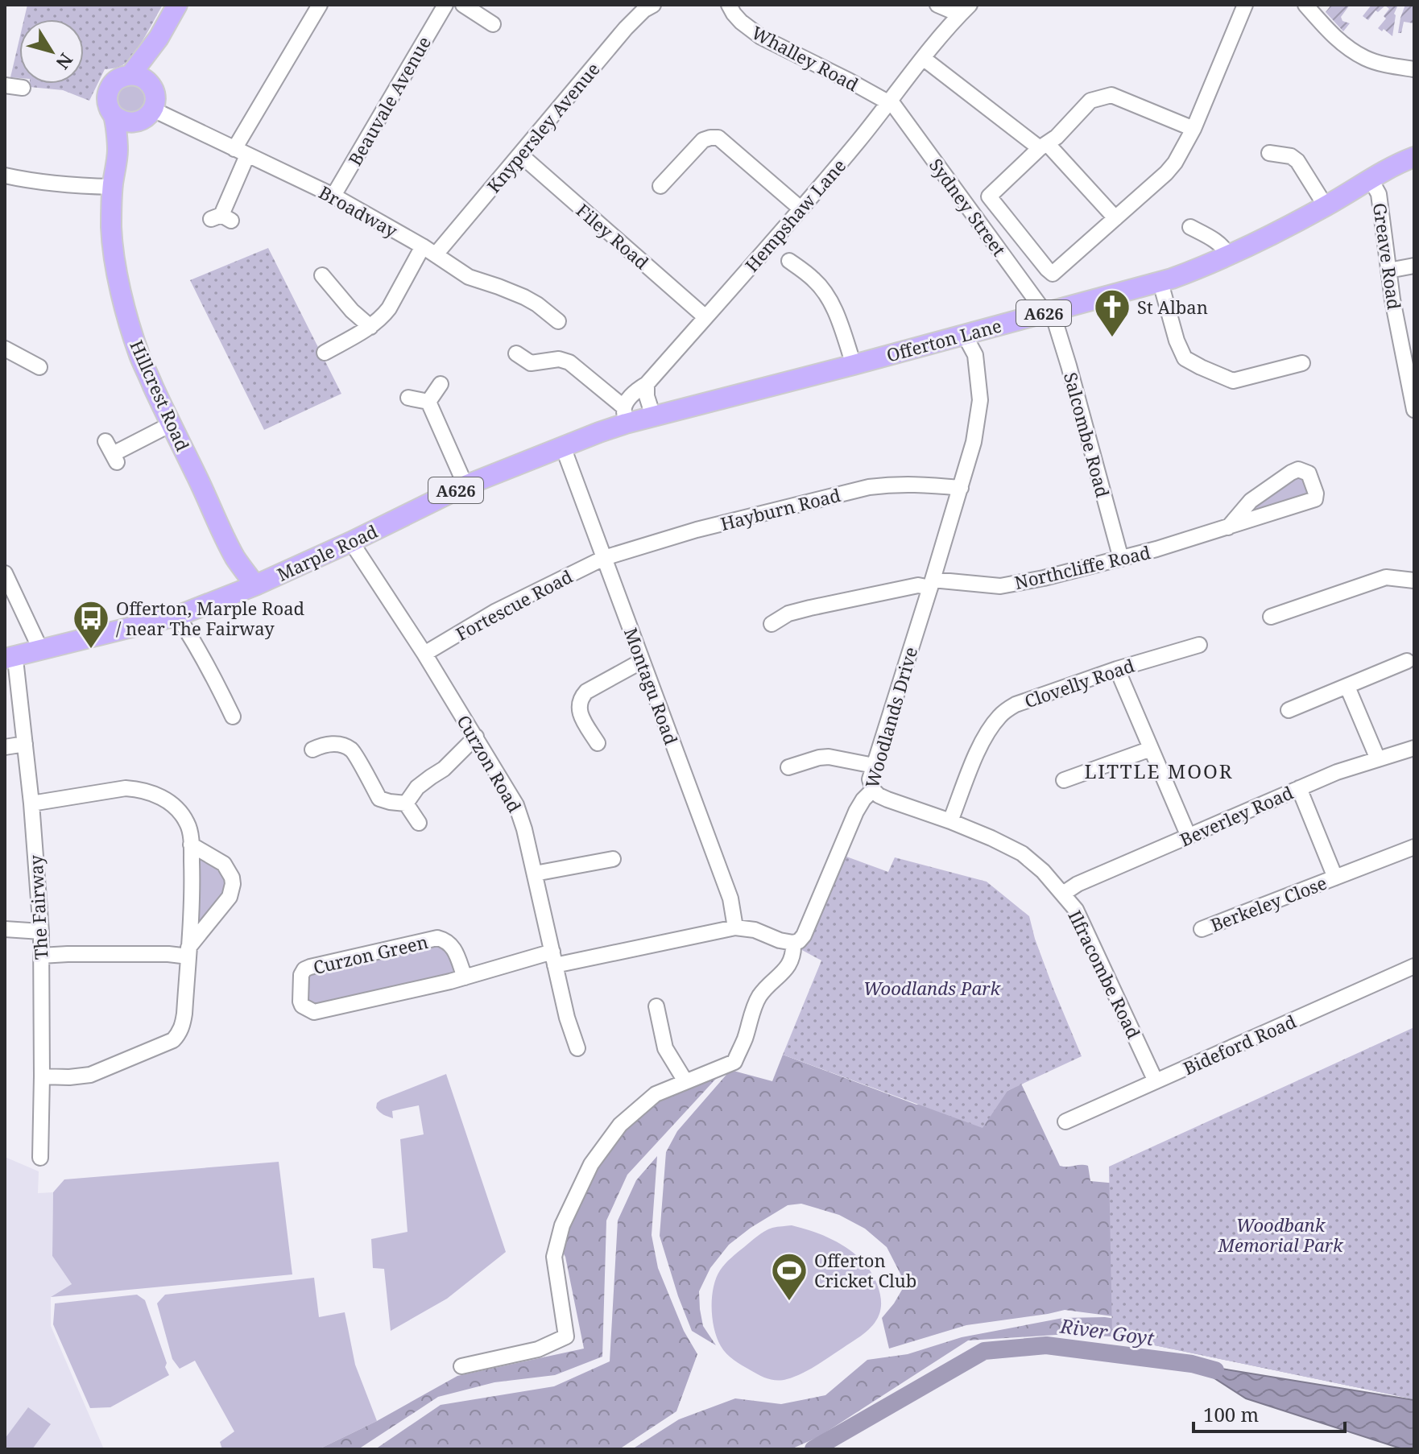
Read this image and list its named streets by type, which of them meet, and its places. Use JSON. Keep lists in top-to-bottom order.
{
  "streets": {
    "main road": [
      "A626",
      "Offerton Lane",
      "Hillcrest Road",
      "Marple Road"
    ],
    "street": [
      "Whalley Road",
      "Beauvale Avenue",
      "Knypersley Avenue",
      "Sydney Street",
      "Broadway",
      "Hempshaw Lane",
      "Filey Road",
      "Greave Road",
      "Salcombe Road",
      "Hayburn Road",
      "Northcliffe Road",
      "Fortescue Road",
      "Clovelly Road",
      "Montagu Road",
      "Woodlands Drive",
      "Curzon Road",
      "Beverley Road",
      "Berkeley Close",
      "The Fairway",
      "Curzon Green",
      "Ilfracombe Road",
      "Bideford Road"
    ]
  },
  "crossings": [
    ["Whalley Road", "Sydney Street"],
    ["Whalley Road", "Hempshaw Lane"],
    ["Beauvale Avenue", "Broadway"],
    ["Knypersley Avenue", "Broadway"],
    ["Knypersley Avenue", "Filey Road"],
    ["Sydney Street", "Hempshaw Lane"],
    ["Sydney Street", "Offerton Lane"],
    ["Sydney Street", "Salcombe Road"],
    ["Broadway", "Hillcrest Road"],
    ["Hempshaw Lane", "Filey Road"],
    ["Hempshaw Lane", "Offerton Lane"],
    ["Hempshaw Lane", "Marple Road"],
    ["Greave Road", "Offerton Lane"],
    ["Offerton Lane", "Salcombe Road"],
    ["Offerton Lane", "Marple Road"],
    ["Offerton Lane", "Woodlands Drive"],
    ["Hillcrest Road", "Marple Road"],
    ["Salcombe Road", "Northcliffe Road"],
    ["Hayburn Road", "Fortescue Road"],
    ["Hayburn Road", "Montagu Road"],
    ["Hayburn Road", "Woodlands Drive"],
    ["Marple Road", "Montagu Road"],
    ["Marple Road", "Curzon Road"],
    ["Marple Road", "The Fairway"],
    ["Northcliffe Road", "Woodlands Drive"],
    ["Fortescue Road", "Montagu Road"],
    ["Fortescue Road", "Curzon Road"],
    ["Clovelly Road", "Ilfracombe Road"],
    ["Montagu Road", "Curzon Green"],
    ["Woodlands Drive", "Ilfracombe Road"],
    ["Curzon Road", "Curzon Green"],
    ["Beverley Road", "Berkeley Close"],
    ["Beverley Road", "Ilfracombe Road"],
    ["Ilfracombe Road", "Bideford Road"]
  ],
  "districts": ["LITTLE MOOR"],
  "water": ["River Goyt"],
  "parks": ["Woodlands Park", "Woodbank Memorial Park"],
  "places": {
    "church": ["St Alban"],
    "bus stop": ["Offerton, Marple Road / near The Fairway"],
    "sports": ["Offerton Cricket Club"]
  },
  "scale_bar": "100 m",
  "north": "bottom right"
}
